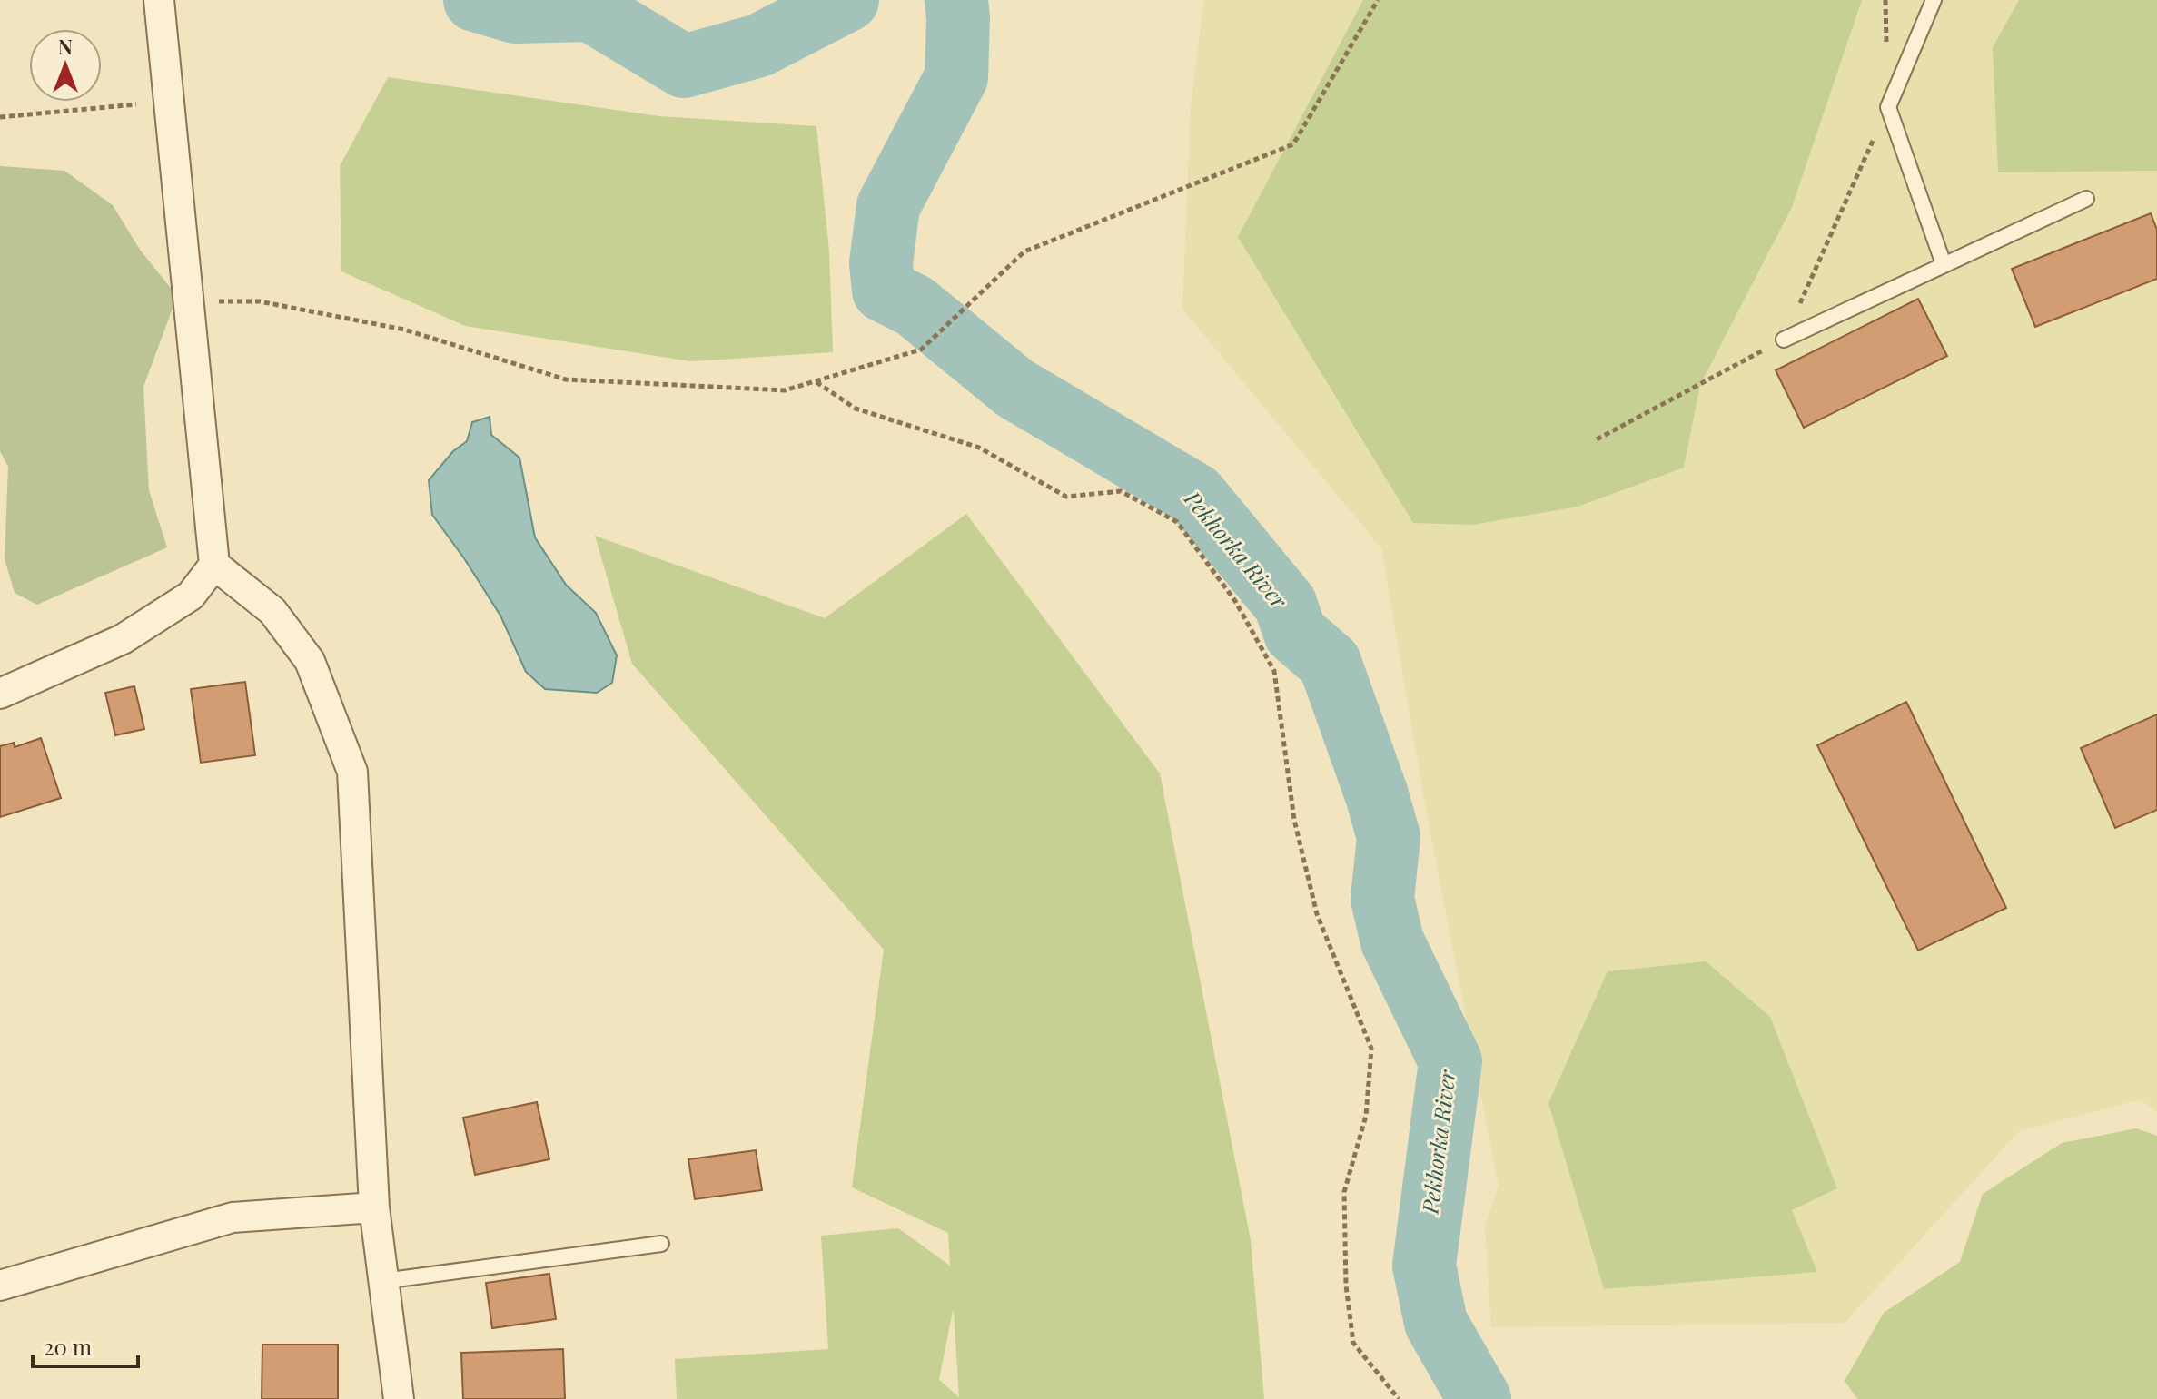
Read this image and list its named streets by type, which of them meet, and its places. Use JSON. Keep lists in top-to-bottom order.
{
  "water": ["Pekhorka River"],
  "scale_bar": "20 m",
  "north": "top"
}
